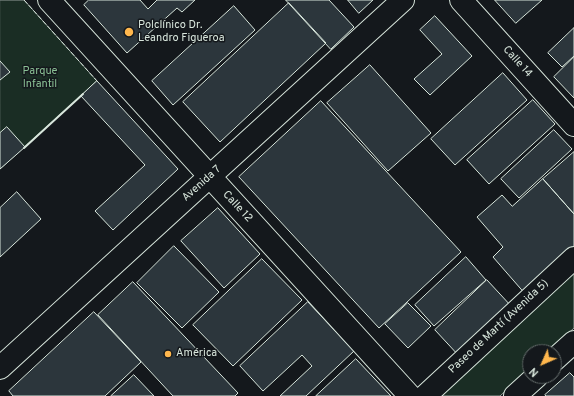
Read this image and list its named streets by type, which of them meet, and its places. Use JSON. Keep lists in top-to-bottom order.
{
  "streets": {
    "street": [
      "Calle 14",
      "Avenida 7",
      "Calle 12",
      "Paseo de Martí (Avenida 5)"
    ]
  },
  "crossings": [
    ["Avenida 7", "Calle 12"]
  ],
  "parks": ["Parque Infantil"],
  "places": ["Polclínico Dr. Leandro Figueroa", "América"],
  "north": "bottom left"
}
